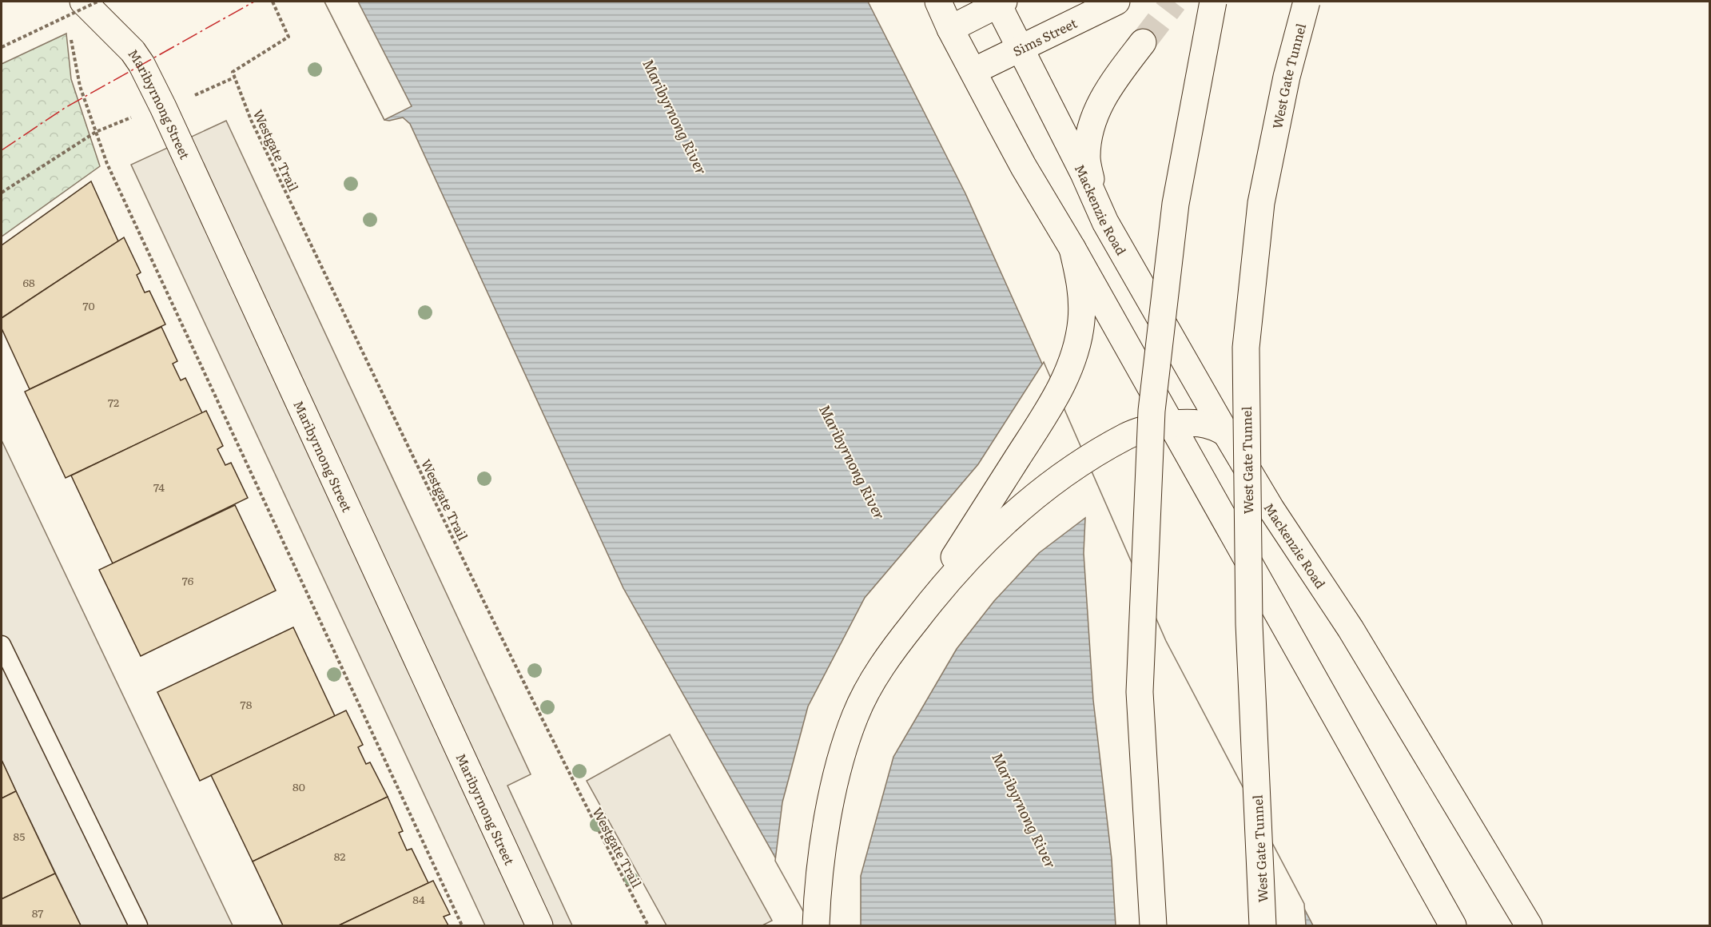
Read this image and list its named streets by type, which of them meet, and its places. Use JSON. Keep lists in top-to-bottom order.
{
  "streets": {
    "main road": [
      "Sims Street",
      "West Gate Tunnel",
      "Maribyrnong Street",
      "Mackenzie Road"
    ],
    "path": ["Westgate Trail"]
  },
  "crossings": [
    ["Sims Street", "Mackenzie Road"]
  ],
  "water": ["Maribyrnong River"],
  "house_numbers": [
    "68",
    "70",
    "72",
    "74",
    "76",
    "78",
    "80",
    "85",
    "82",
    "84",
    "87"
  ]
}
